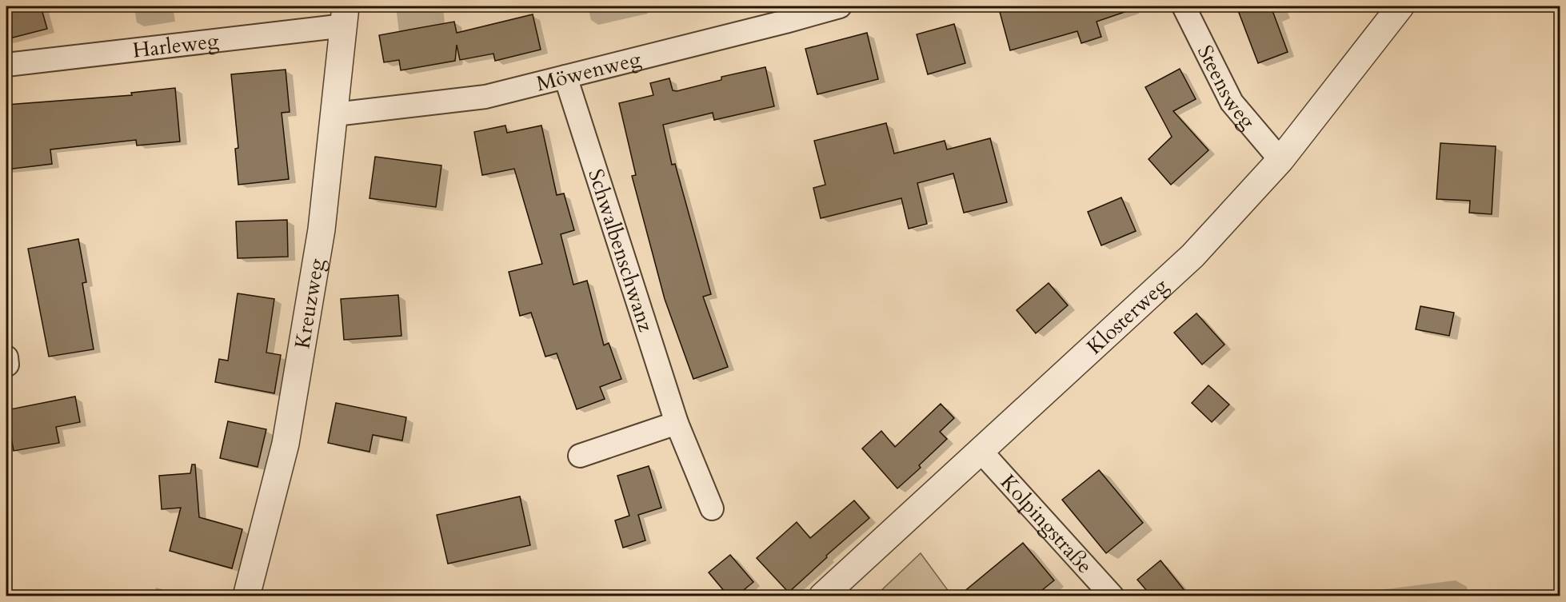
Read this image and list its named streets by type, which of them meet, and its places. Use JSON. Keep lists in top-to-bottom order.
{
  "streets": {
    "street": [
      "Harleweg",
      "Möwenweg",
      "Steensweg",
      "Schwalbenschwanz",
      "Kreuzweg",
      "Klosterweg",
      "Kolpingstraße"
    ]
  },
  "crossings": [
    ["Harleweg", "Kreuzweg"],
    ["Möwenweg", "Schwalbenschwanz"],
    ["Möwenweg", "Kreuzweg"],
    ["Steensweg", "Klosterweg"],
    ["Klosterweg", "Kolpingstraße"]
  ]
}
